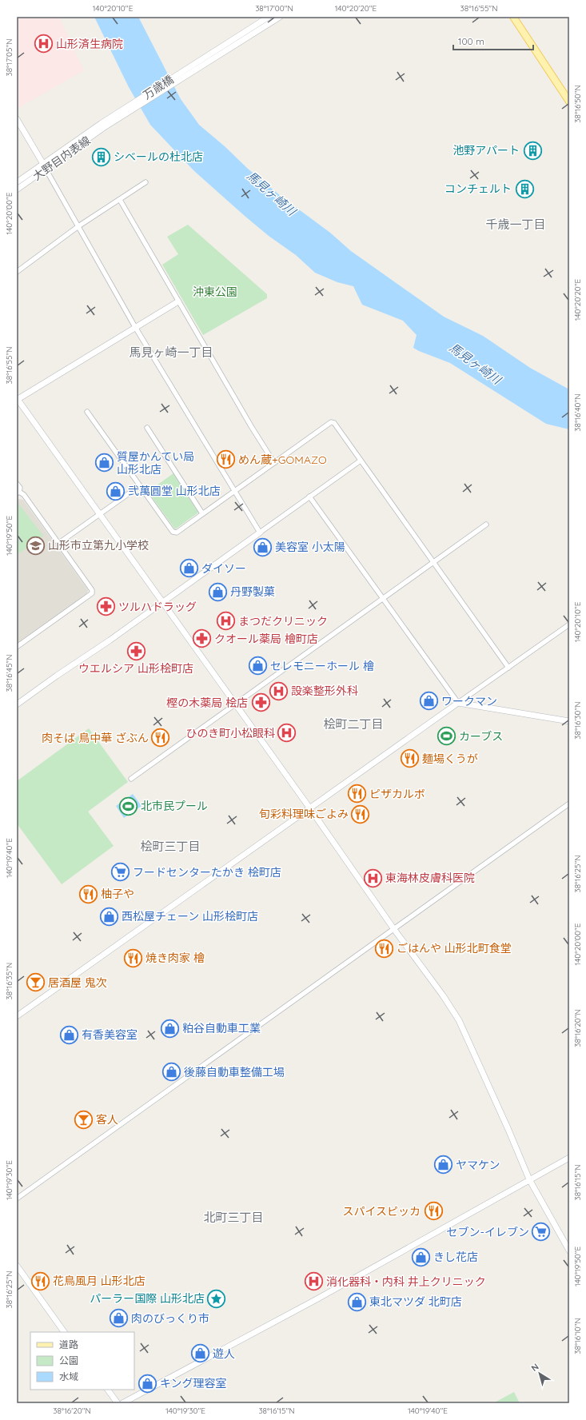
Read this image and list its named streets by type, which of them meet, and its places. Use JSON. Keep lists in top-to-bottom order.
{
  "streets": {
    "street": ["万歳橋", "大野目内表線"]
  },
  "crossings": [
    ["万歳橋", "大野目内表線"]
  ],
  "districts": [
    "千歳一丁目",
    "馬見ヶ崎一丁目",
    "桧町二丁目",
    "桧町三丁目",
    "北町三丁目"
  ],
  "water": ["馬見ヶ崎川"],
  "parks": ["沖東公園"],
  "places": {
    "hospital": [
      "山形済生病院",
      "まつだクリニック",
      "設楽整形外科",
      "ひのき町小松眼科",
      "東海林皮膚科医院",
      "消化器科・内科 井上クリニック"
    ],
    "building": ["池野アパート", "シベールの杜北店", "コンチェルト"],
    "restaurant": [
      "めん蔵+GOMAZO",
      "肉そば 鳥中華 ざぶん",
      "麺場くうが",
      "ピザカルボ",
      "旬彩料理味ごよみ",
      "柚子や",
      "ごはんや 山形北町食堂",
      "焼き肉家 檜",
      "スパイスピッカ",
      "花鳥風月 山形北店"
    ],
    "shop": [
      "質屋かんてい局 山形北店",
      "弐萬圓堂 山形北店",
      "美容室 小太陽",
      "ダイソー",
      "丹野製菓",
      "セレモニーホール 檜",
      "ワークマン",
      "西松屋チェーン 山形桧町店",
      "粕谷自動車工業",
      "有香美容室",
      "後藤自動車整備工場",
      "ヤマケン",
      "きし花店",
      "東北マツダ 北町店",
      "肉のびっくり市",
      "遊人",
      "キング理容室"
    ],
    "school or university": ["山形市立第九小学校"],
    "pharmacy": [
      "ツルハドラッグ",
      "クオール薬局 檜町店",
      "ウエルシア 山形桧町店",
      "樫の木薬局 桧店"
    ],
    "sports": ["カーブス", "北市民プール"],
    "supermarket": ["フードセンターたかき 桧町店", "セブン-イレブン"],
    "bar": ["居酒屋 鬼次", "客人"],
    "place": ["パーラー国際 山形北店"]
  },
  "legend": ["道路", "公園", "水域"],
  "scale_bar": "100 m",
  "north": "top left",
  "coordinates": [
    "140°20'10\"E",
    "38°17'00\"N",
    "140°20'20\"E",
    "38°16'55\"N",
    "38°17'05\"N",
    "38°16'50\"N",
    "140°20'00\"E",
    "38°16'40\"N",
    "140°19'50\"E",
    "38°16'45\"N",
    "38°16'30\"N",
    "140°19'40\"E",
    "38°16'25\"N",
    "38°16'35\"N",
    "38°16'20\"N",
    "140°19'30\"E",
    "38°16'15\"N",
    "38°16'10\"N"
  ]
}
